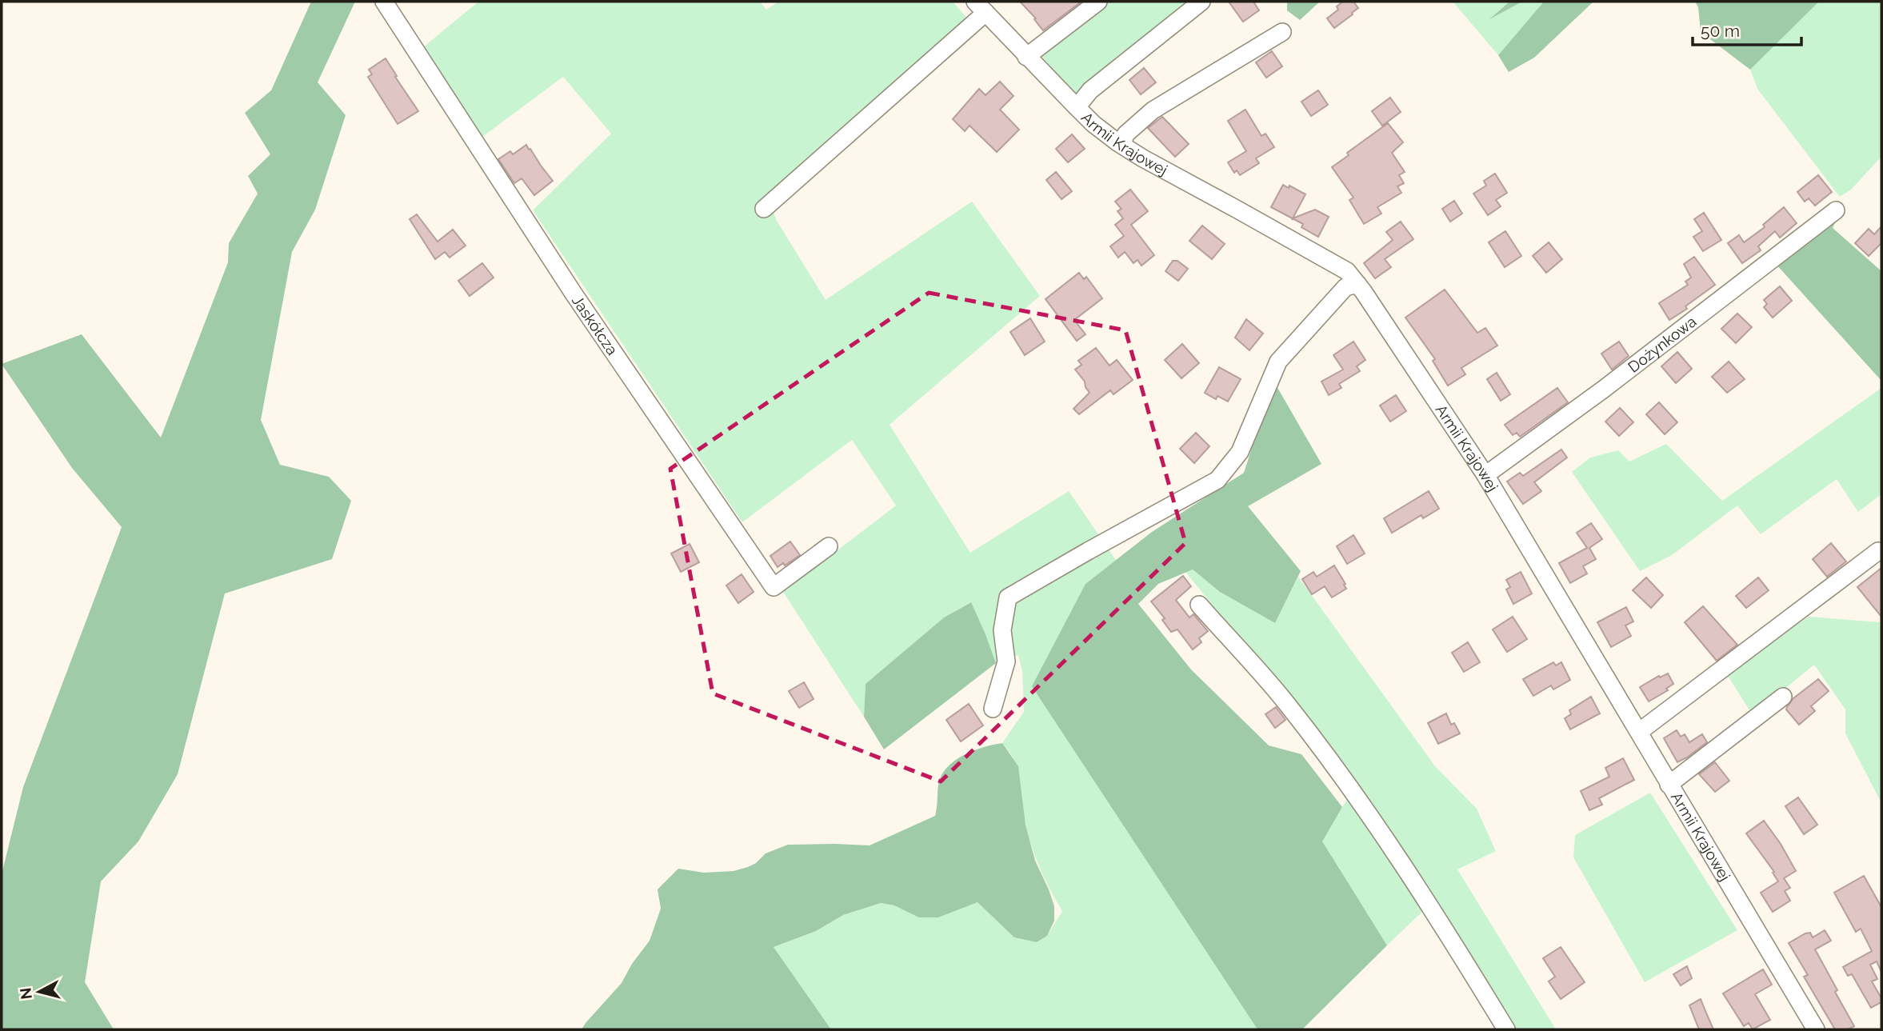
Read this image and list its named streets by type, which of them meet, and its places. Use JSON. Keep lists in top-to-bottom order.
{
  "streets": {
    "street": ["Armii Krajowej", "Jaskółcza", "Dożynkowa"]
  },
  "crossings": [
    ["Armii Krajowej", "Dożynkowa"]
  ],
  "scale_bar": "50 m",
  "north": "left"
}
